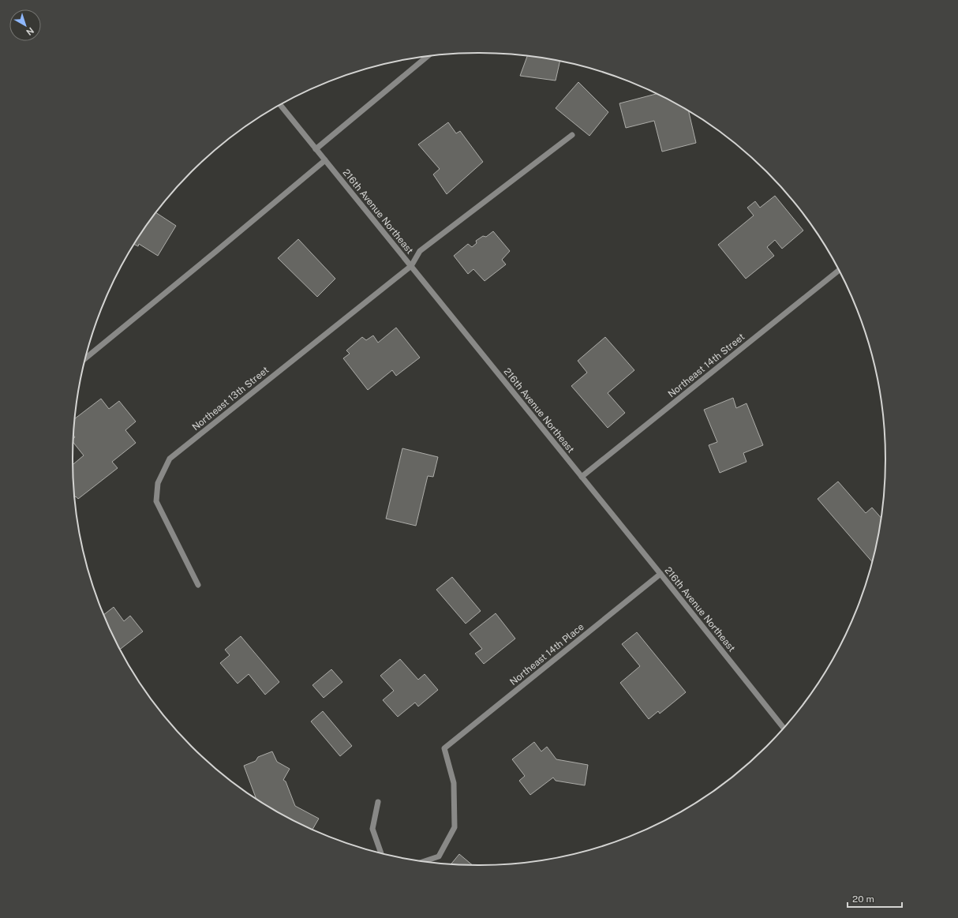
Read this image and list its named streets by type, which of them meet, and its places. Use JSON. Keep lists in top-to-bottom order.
{
  "streets": {
    "street": [
      "216th Avenue Northeast",
      "Northeast 14th Street",
      "Northeast 13th Street",
      "Northeast 14th Place"
    ]
  },
  "crossings": [
    ["216th Avenue Northeast", "Northeast 14th Street"],
    ["216th Avenue Northeast", "Northeast 13th Street"],
    ["216th Avenue Northeast", "Northeast 14th Place"]
  ],
  "scale_bar": "20 m",
  "north": "bottom right"
}
